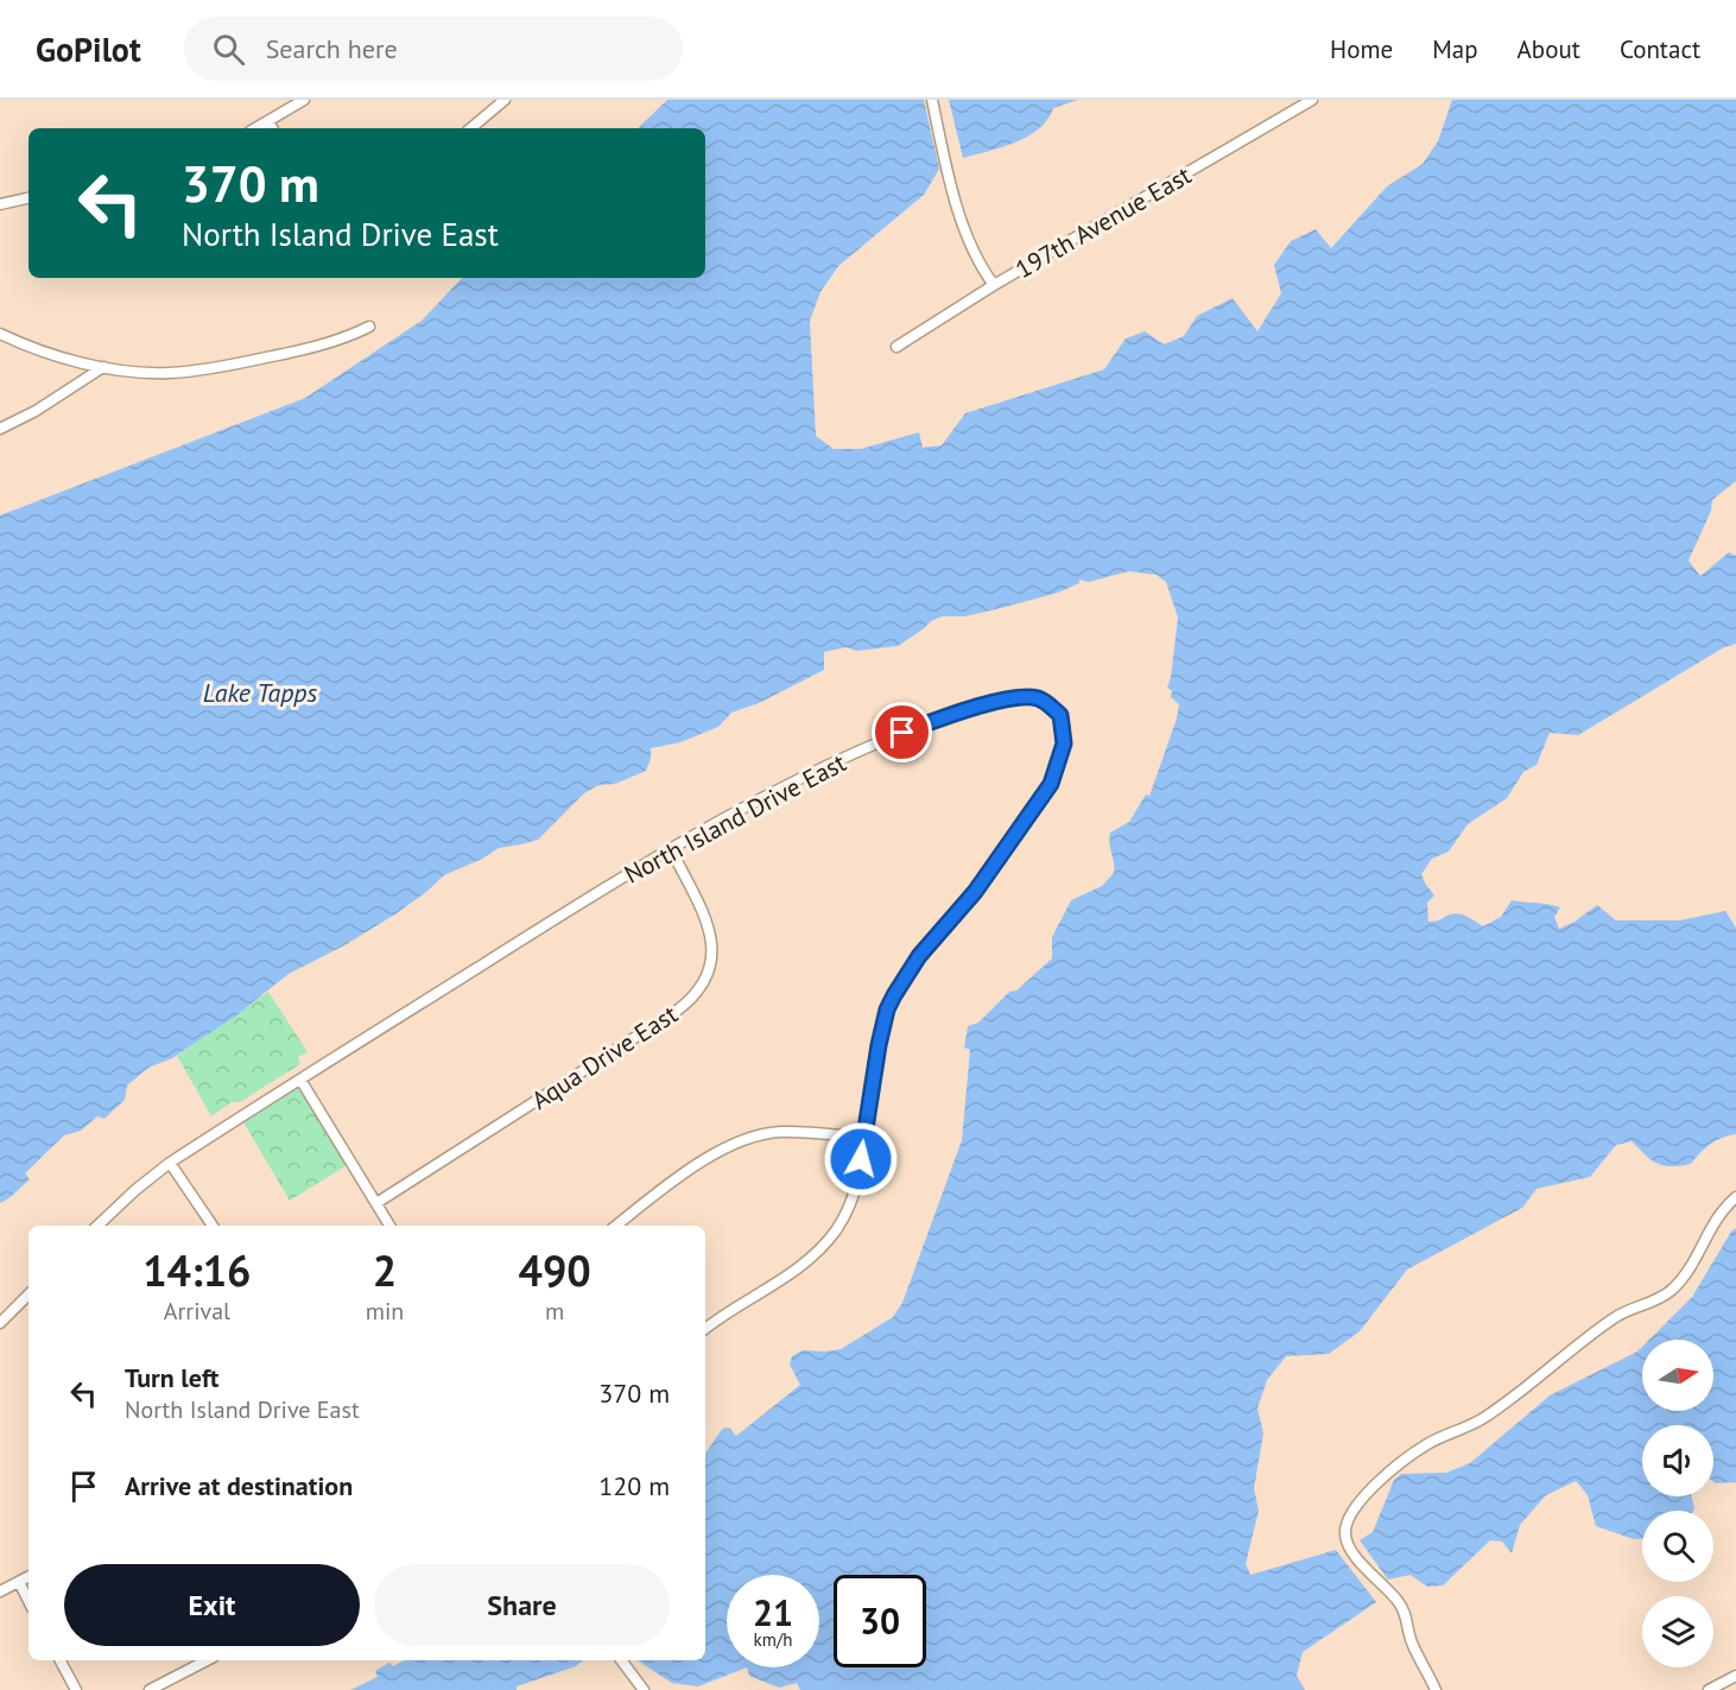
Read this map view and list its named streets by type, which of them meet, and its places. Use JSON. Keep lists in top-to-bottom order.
{
  "streets": {
    "street": ["197th Avenue East", "North Island Drive East", "Aqua Drive East"]
  },
  "crossings": [
    ["North Island Drive East", "Aqua Drive East"]
  ],
  "water": ["Lake Tapps"],
  "north": "right",
  "page": {
    "header": "GoPilot",
    "search": "Search here",
    "nav": [
      "Home",
      "Map",
      "About",
      "Contact"
    ],
    "turn": ["370 m", "North Island Drive East"],
    "eta": [
      "14:16",
      "Arrival",
      "2",
      "min",
      "490",
      "m"
    ],
    "list": [
      {
        "name": "Turn left",
        "note": "North Island Drive East",
        "value": "370 m"
      },
      {
        "name": "Arrive at destination",
        "value": "120 m"
      }
    ],
    "buttons": ["Exit", "Share"],
    "speed": "21 km/h",
    "limit": "30"
  }
}
